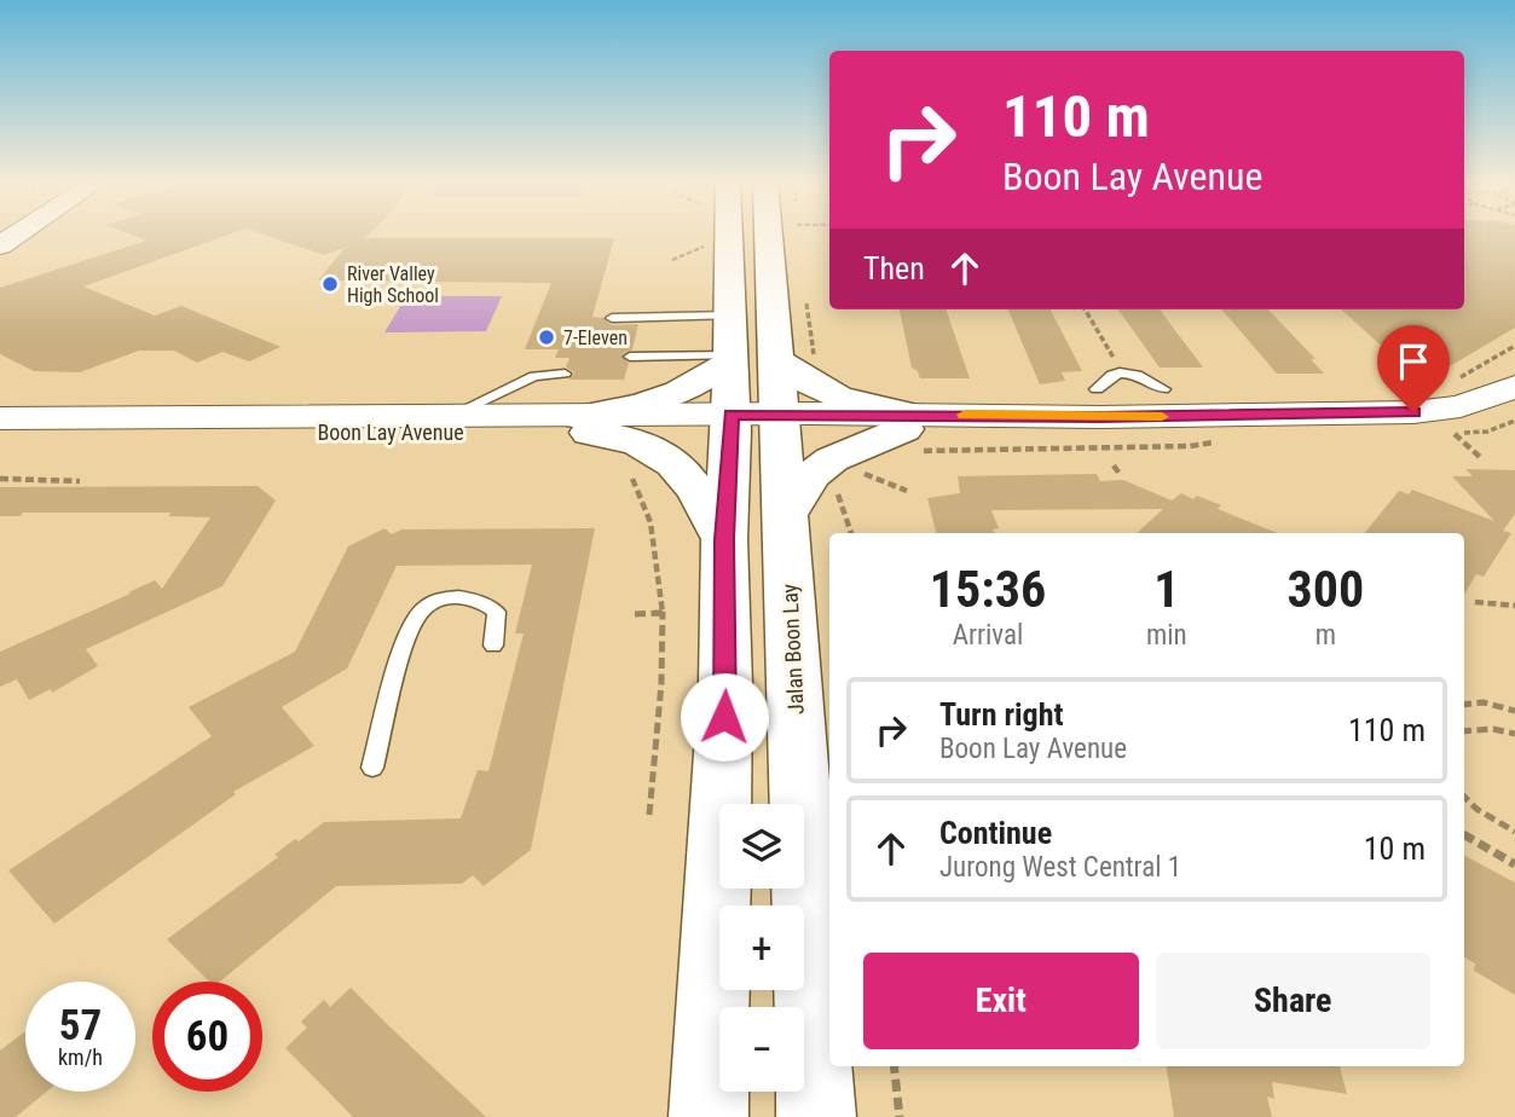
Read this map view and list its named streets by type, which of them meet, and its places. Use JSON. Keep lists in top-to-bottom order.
{
  "streets": {
    "main road": ["Jalan Boon Lay"],
    "street": ["Boon Lay Avenue"]
  },
  "crossings": [
    ["Boon Lay Avenue", "Jalan Boon Lay"]
  ],
  "places": ["River Valley High School", "7-Eleven"],
  "page": {
    "turn": ["110 m", "Boon Lay Avenue"],
    "then": "Then",
    "eta": [
      "15:36",
      "Arrival",
      "1",
      "min",
      "300",
      "m"
    ],
    "list": [
      {
        "name": "Turn right",
        "note": "Boon Lay Avenue",
        "value": "110 m"
      },
      {
        "name": "Continue",
        "note": "Jurong West Central 1",
        "value": "10 m"
      }
    ],
    "map_buttons": ["+", "−"],
    "buttons": ["Exit", "Share"],
    "speed": "57 km/h",
    "limit": "60"
  }
}
